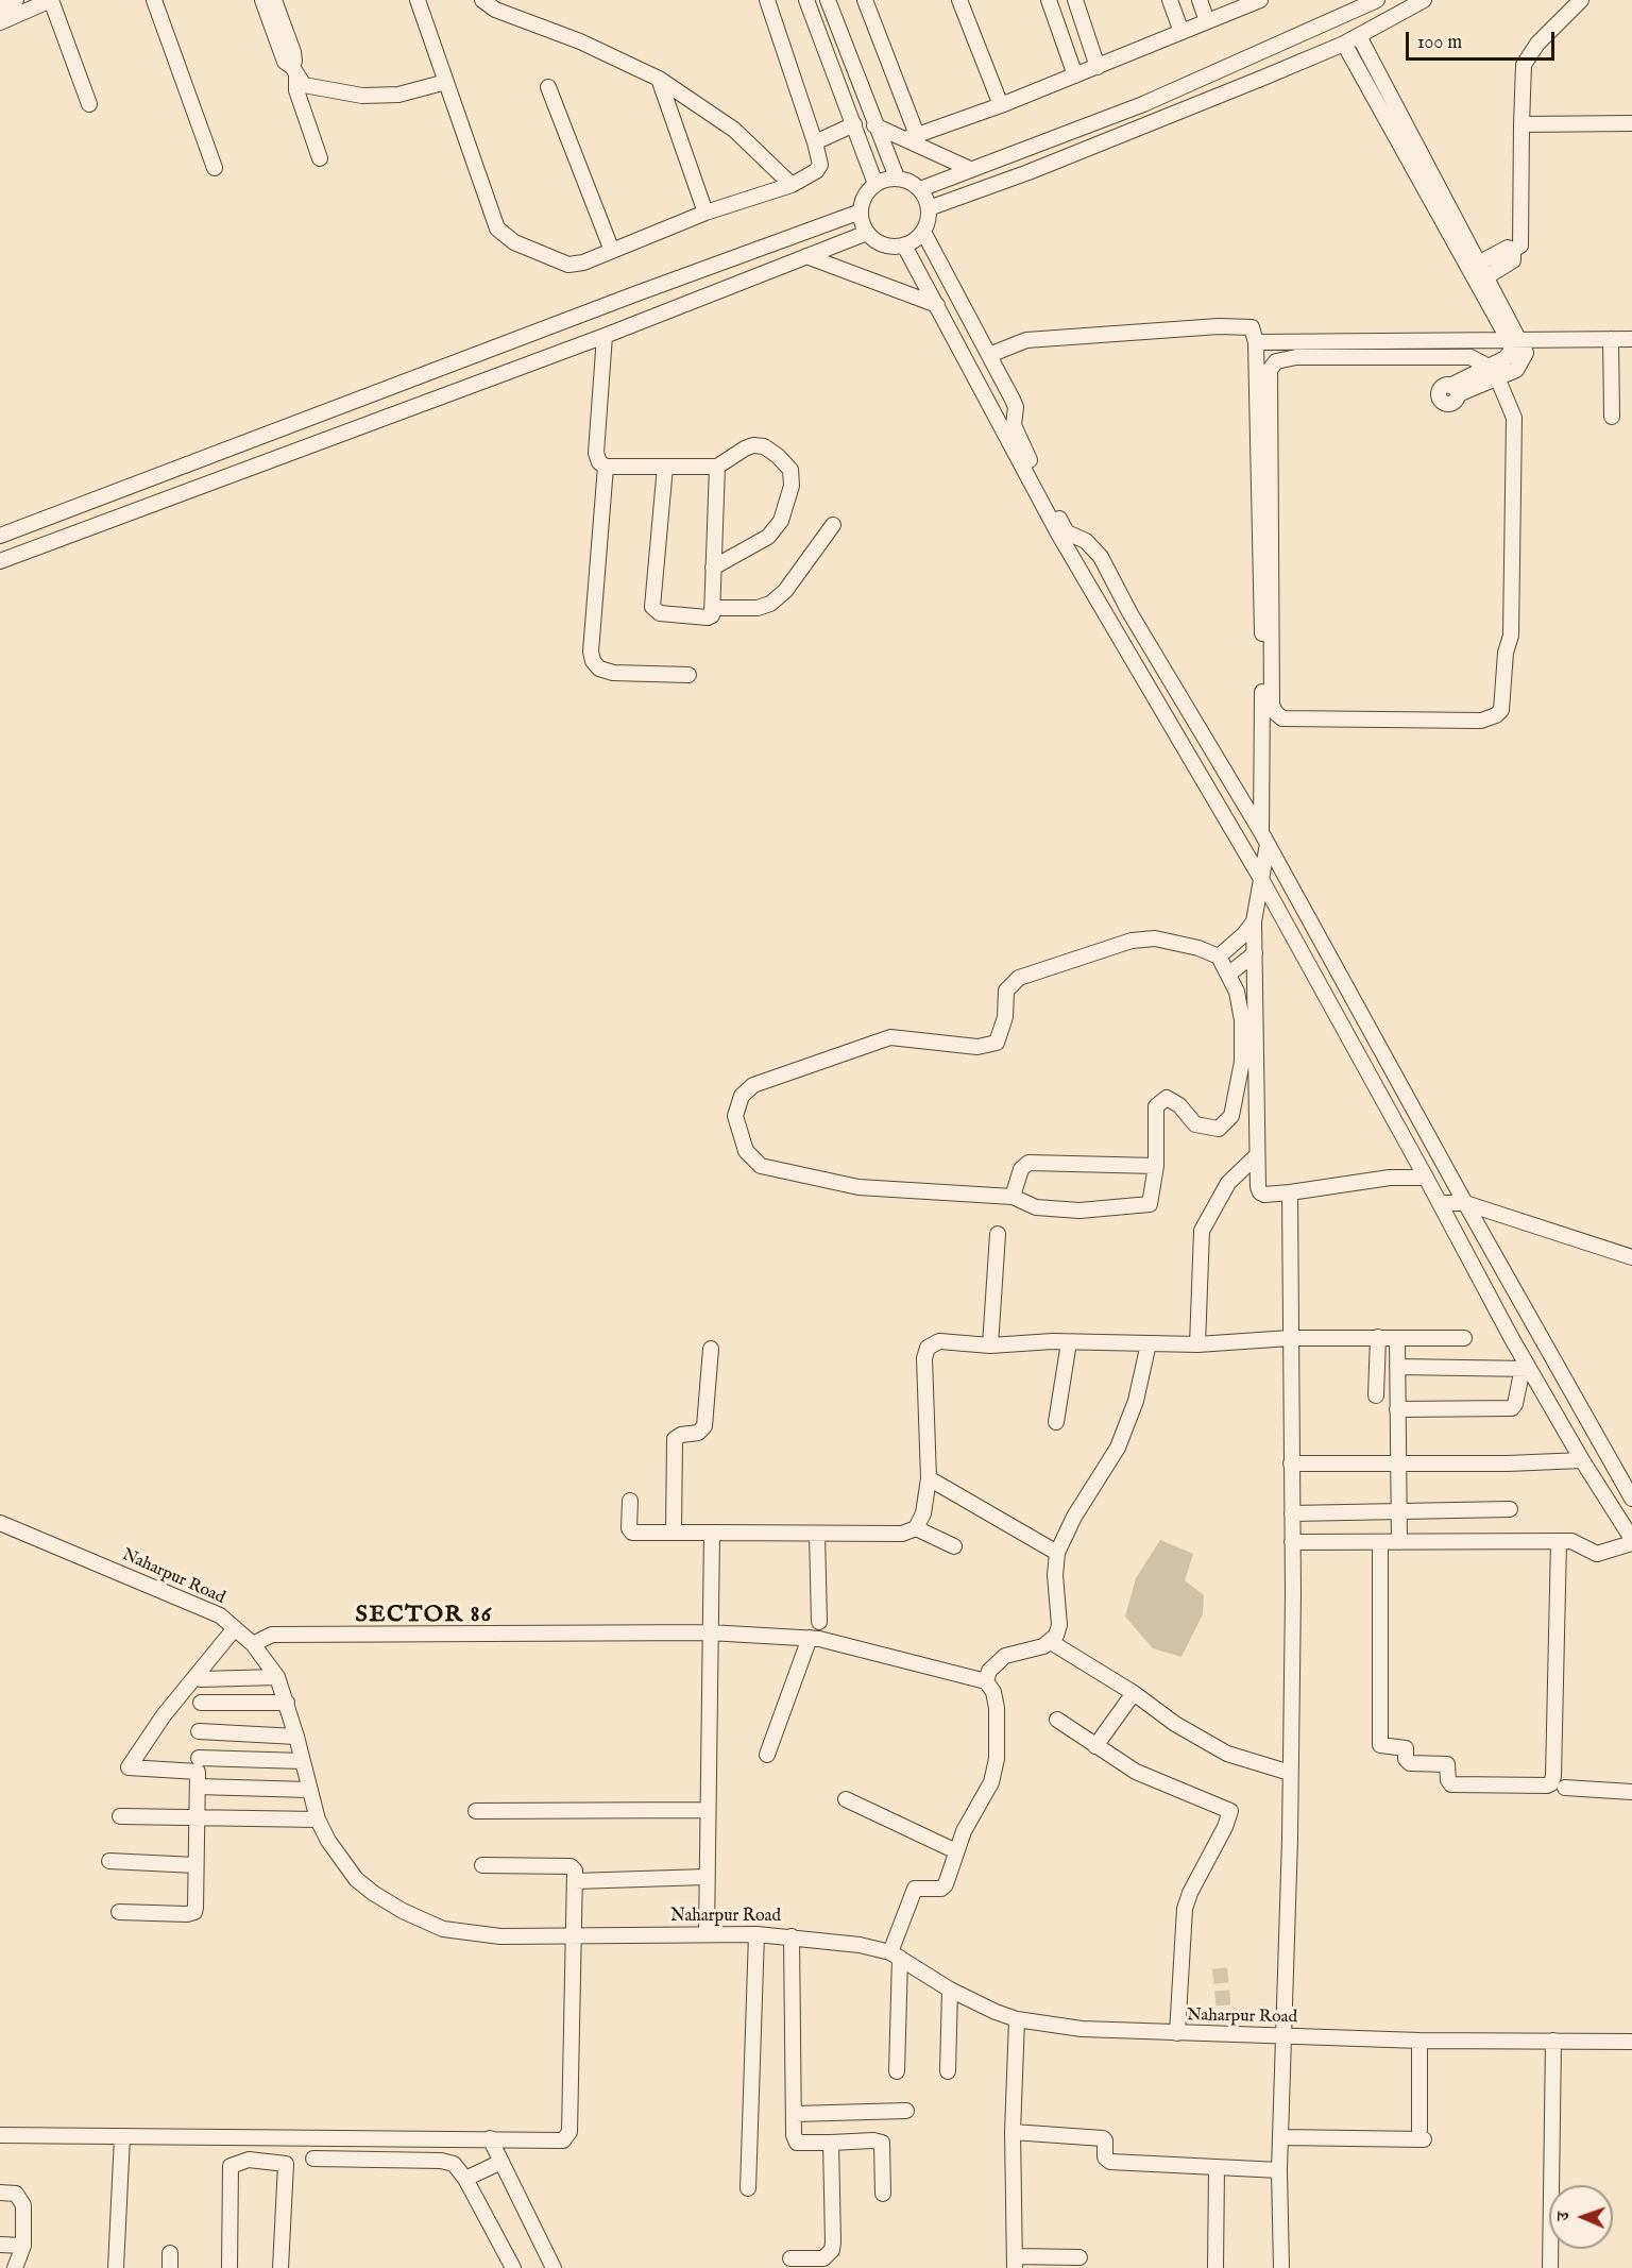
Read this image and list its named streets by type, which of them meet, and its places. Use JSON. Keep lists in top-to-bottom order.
{
  "streets": {
    "street": ["Naharpur Road"]
  },
  "districts": ["SECTOR 86"],
  "scale_bar": "100 m",
  "north": "left"
}
